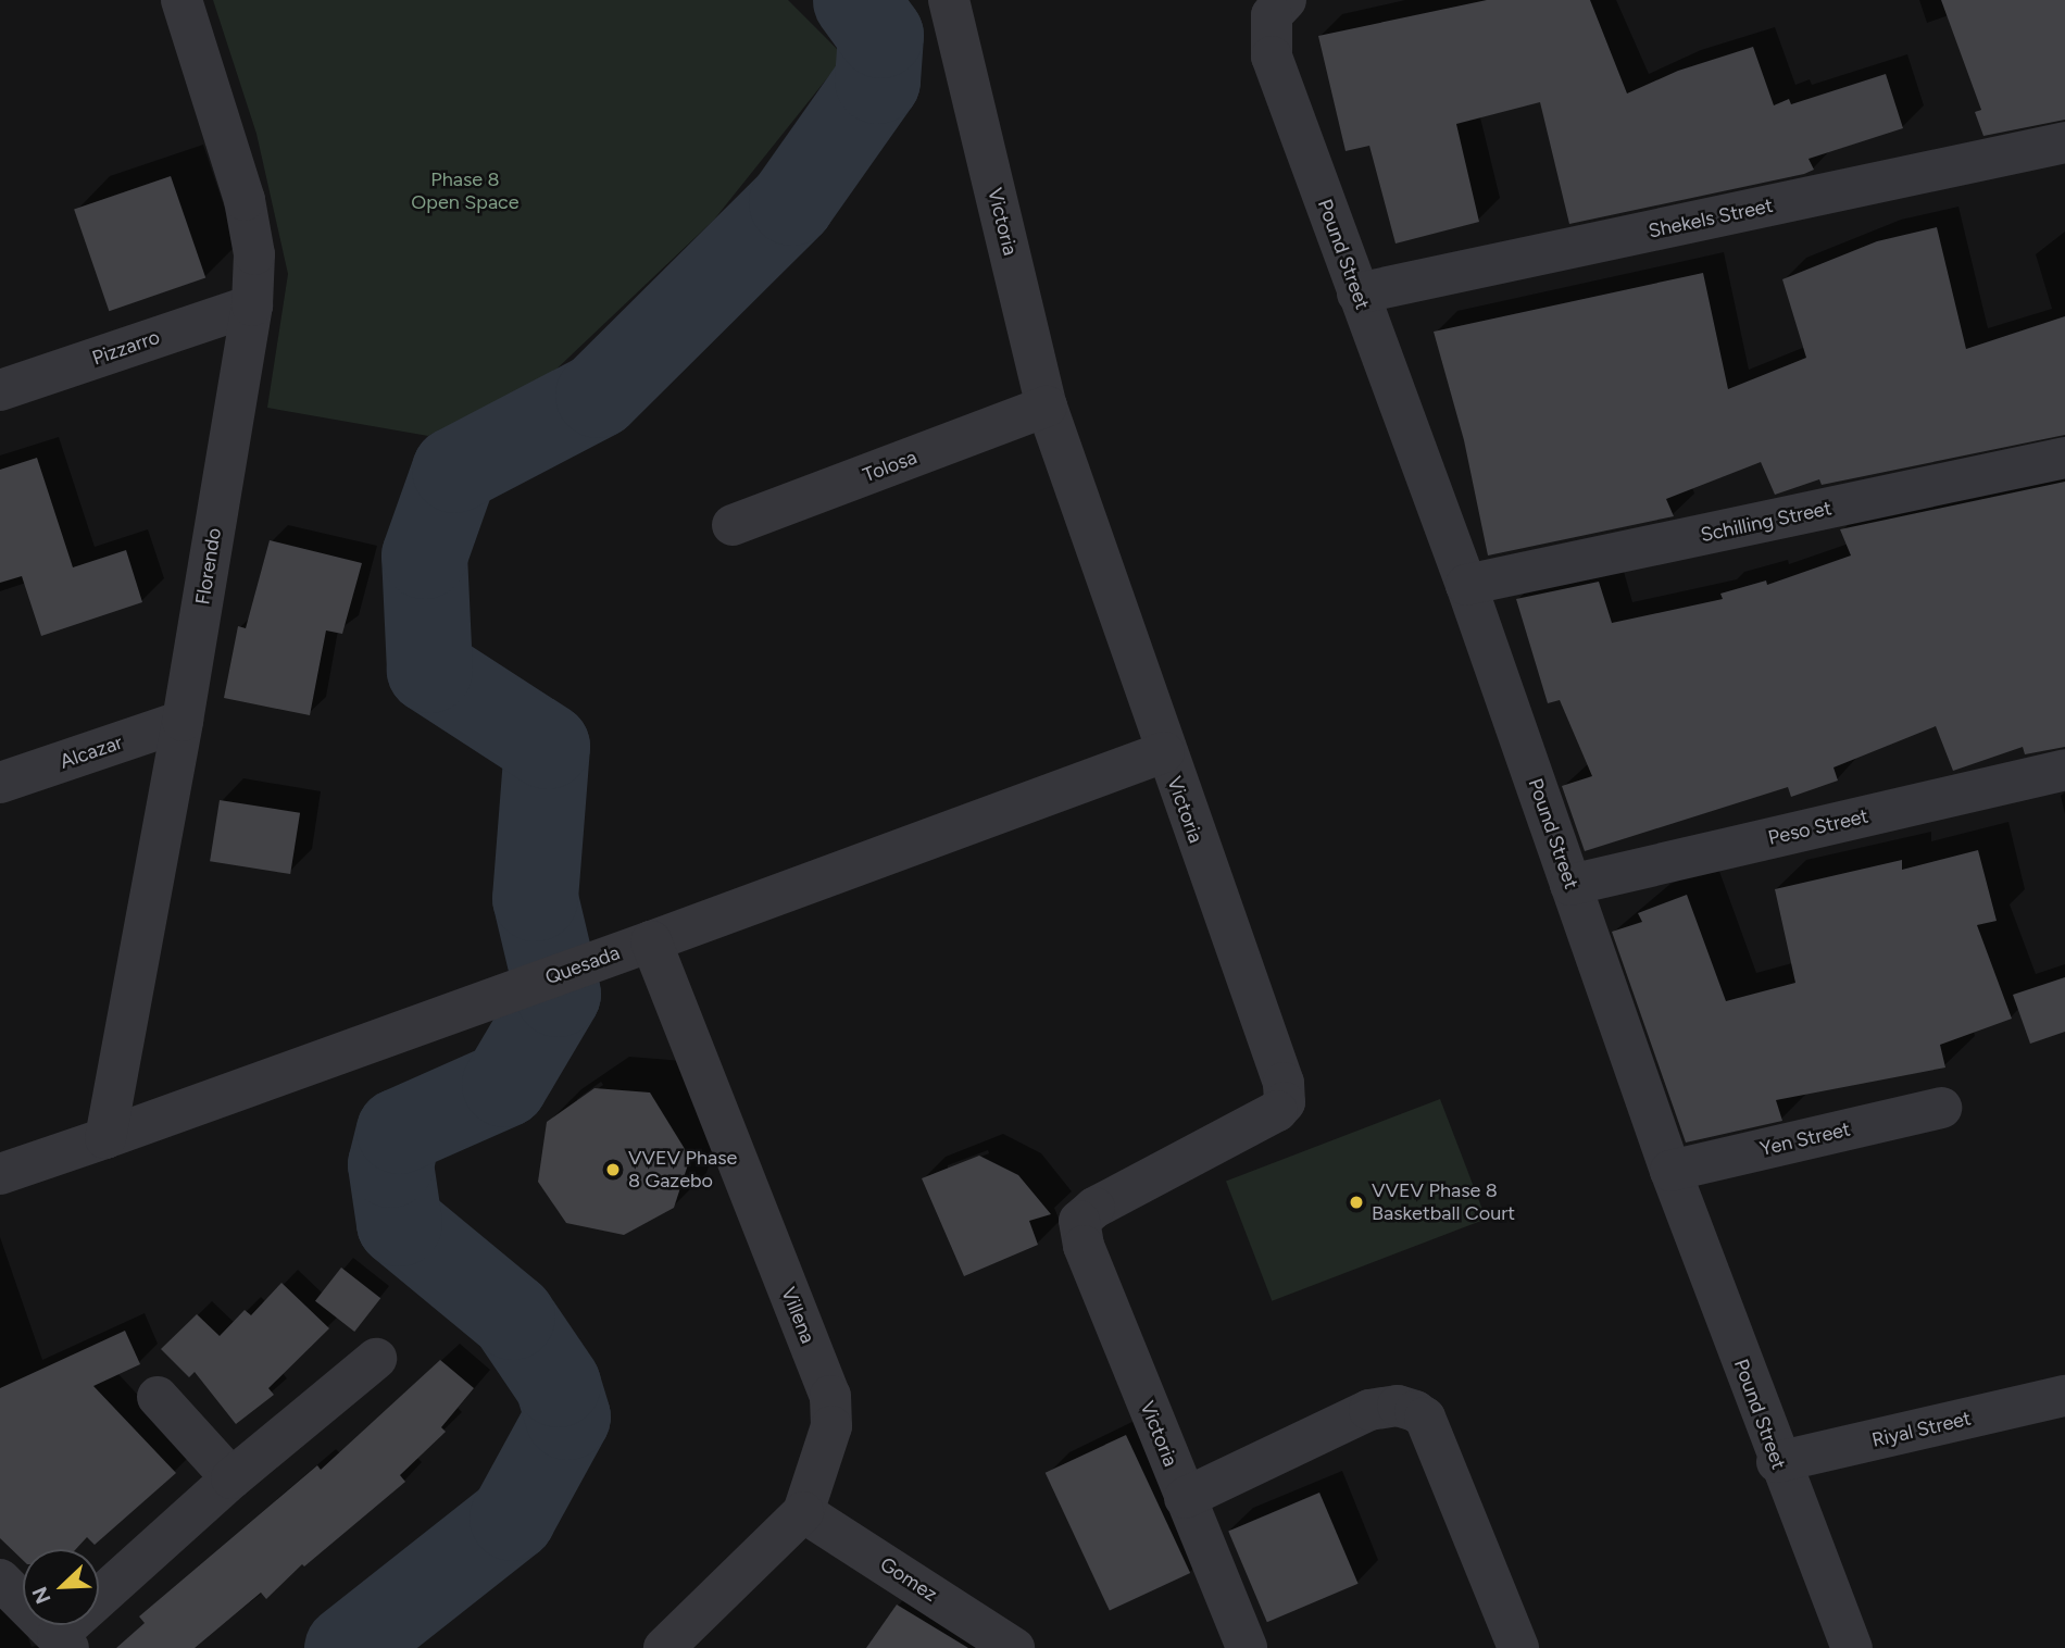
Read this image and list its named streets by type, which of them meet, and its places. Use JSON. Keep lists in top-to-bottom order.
{
  "streets": {
    "street": [
      "Shekels Street",
      "Victoria",
      "Pound Street",
      "Pizzarro",
      "Tolosa",
      "Schilling Street",
      "Florendo",
      "Alcazar",
      "Peso Street",
      "Quesada",
      "Yen Street",
      "Villena",
      "Riyal Street",
      "Gomez"
    ]
  },
  "crossings": [
    ["Shekels Street", "Pound Street"],
    ["Victoria", "Tolosa"],
    ["Victoria", "Quesada"],
    ["Pound Street", "Schilling Street"],
    ["Pound Street", "Peso Street"],
    ["Pound Street", "Yen Street"],
    ["Pound Street", "Riyal Street"],
    ["Pizzarro", "Florendo"],
    ["Florendo", "Alcazar"],
    ["Florendo", "Quesada"],
    ["Quesada", "Villena"],
    ["Villena", "Gomez"]
  ],
  "parks": ["Phase 8 Open Space"],
  "places": ["VVEV Phase 8 Gazebo", "VVEV Phase 8 Basketball Court"],
  "north": "bottom left"
}
